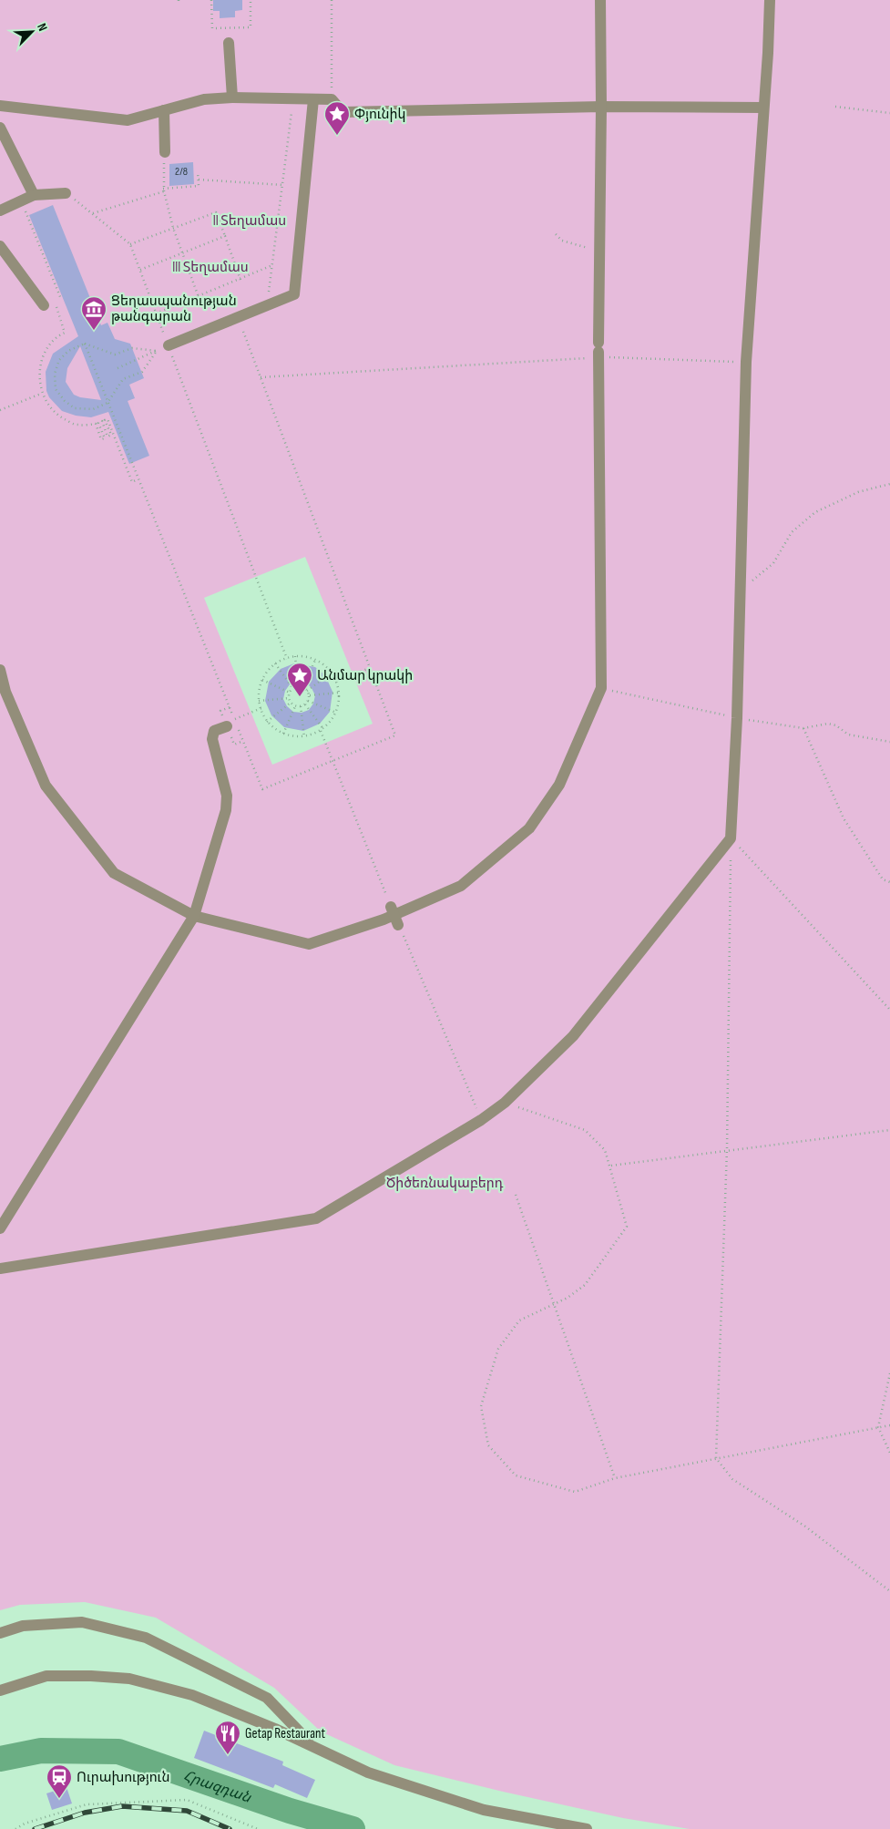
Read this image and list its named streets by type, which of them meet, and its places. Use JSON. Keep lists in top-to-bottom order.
{
  "water": ["Հրազդան"],
  "parks": ["II Տեղամաս", "III Տեղամաս", "Ծիծեռնակաբերդ"],
  "places": {
    "place": ["Փյունիկ", "Անմար կրակի"],
    "museum": ["Ցեղասպանության թանգարան"],
    "restaurant": ["Getap Restaurant"],
    "station": ["Ուրախություն"]
  },
  "house_numbers": ["2/8"],
  "north": "top right"
}
